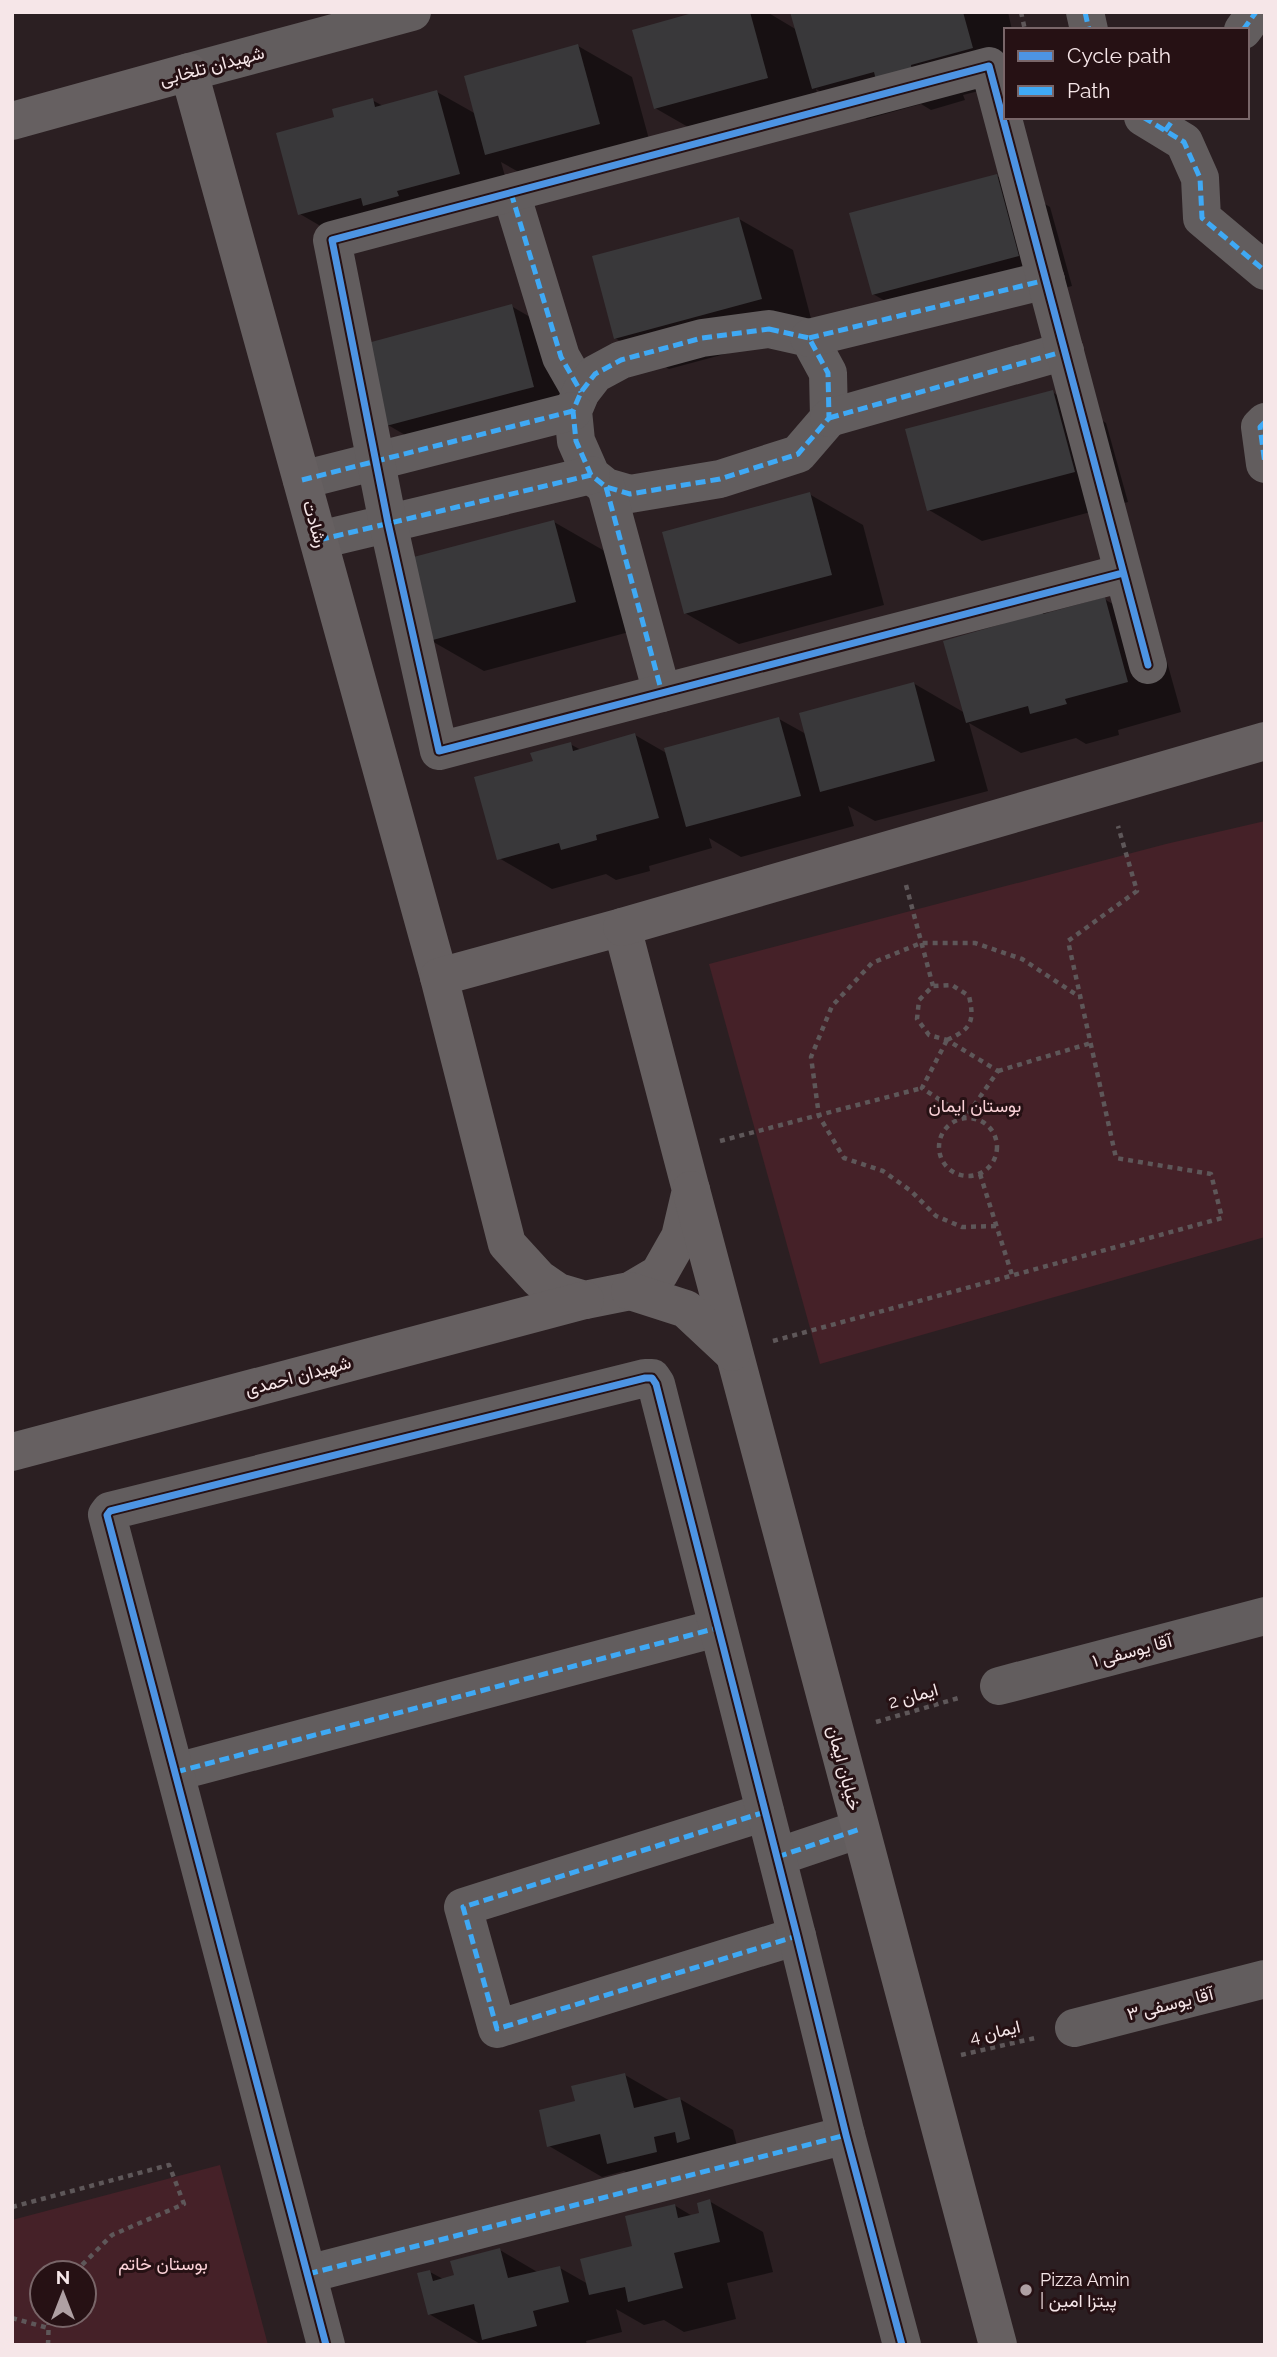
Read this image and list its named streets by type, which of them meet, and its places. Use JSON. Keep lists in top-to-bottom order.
{
  "streets": {
    "street": [
      "شهیدان تلخابی",
      "رشادت",
      "شهیدان احمدی",
      "آقا یوسفی ۱",
      "خیابان ایمان",
      "آقا یوسفی ۳"
    ],
    "path": ["ایمان 2", "ایمان 4"]
  },
  "crossings": [
    ["شهیدان تلخابی", "رشادت"],
    ["رشادت", "شهیدان احمدی"],
    ["آقا یوسفی ۱", "ایمان 2"],
    ["ایمان 2", "خیابان ایمان"],
    ["خیابان ایمان", "ایمان 4"],
    ["آقا یوسفی ۳", "ایمان 4"]
  ],
  "parks": ["بوستان ایمان", "بوستان خاتم"],
  "places": ["Pizza Amin | پیتزا امین"],
  "legend": ["Cycle path", "Path"],
  "north": "top"
}
